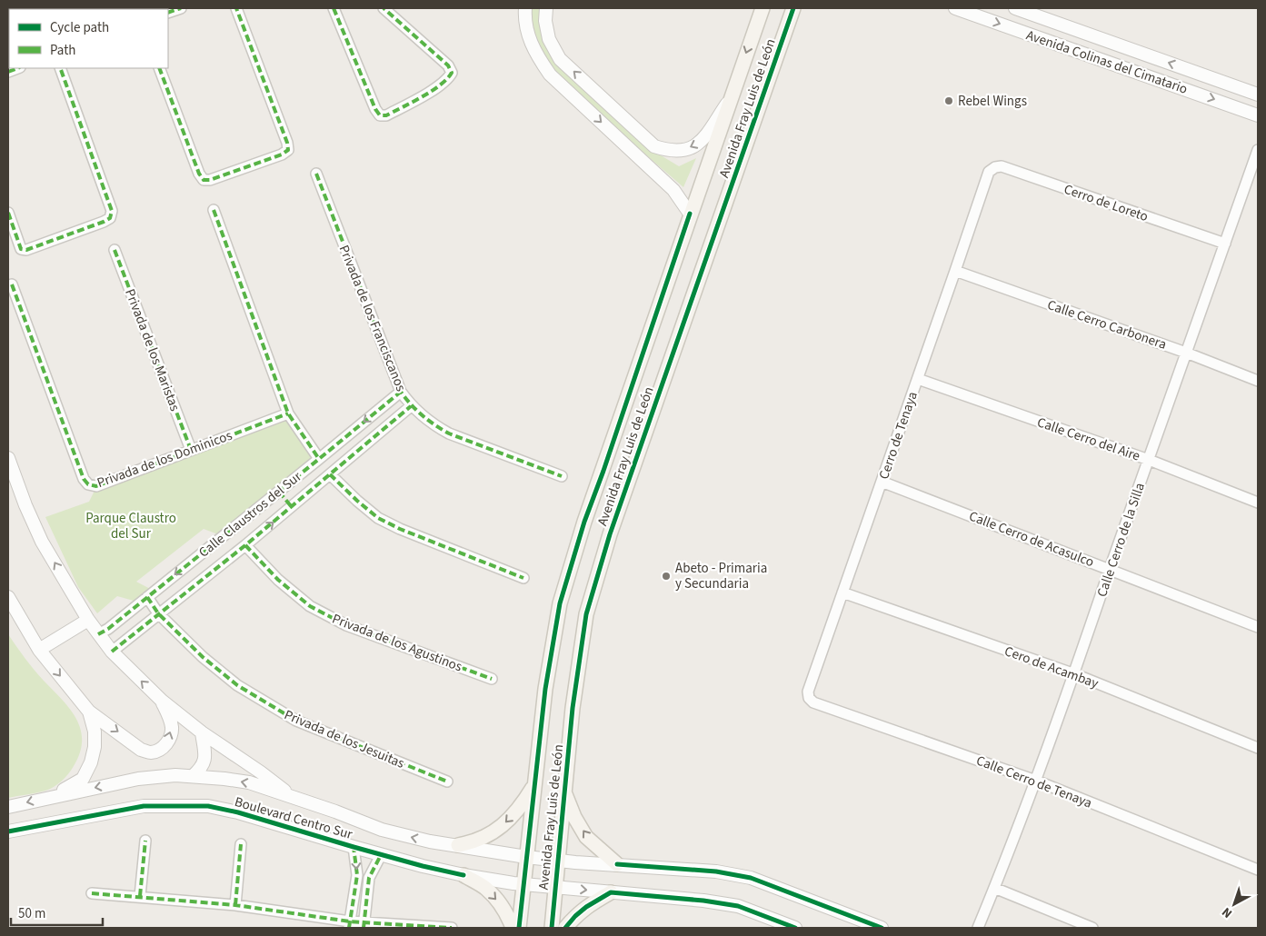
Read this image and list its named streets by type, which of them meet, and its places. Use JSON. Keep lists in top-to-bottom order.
{
  "streets": {
    "main road": ["Avenida Fray Luis de León"],
    "street": [
      "Avenida Colinas del Cimatario",
      "Cerro de Loreto",
      "Privada de los Franciscanos",
      "Calle Cerro Carbonera",
      "Privada de los Maristas",
      "Cerro de Tenaya",
      "Calle Cerro del Aire",
      "Privada de los Dominicos",
      "Calle Claustros del Sur",
      "Calle Cerro de Acasulco",
      "Calle Cerro de la Silla",
      "Privada de los Agustinos",
      "Cero de Acambay",
      "Privada de los Jesuitas",
      "Calle Cerro de Tenaya",
      "Boulevard Centro Sur"
    ]
  },
  "crossings": [
    ["Avenida Fray Luis de León", "Boulevard Centro Sur"],
    ["Cerro de Loreto", "Cerro de Tenaya"],
    ["Cerro de Loreto", "Calle Cerro de la Silla"],
    ["Privada de los Franciscanos", "Calle Claustros del Sur"],
    ["Calle Cerro Carbonera", "Cerro de Tenaya"],
    ["Calle Cerro Carbonera", "Calle Cerro de la Silla"],
    ["Privada de los Maristas", "Privada de los Dominicos"],
    ["Cerro de Tenaya", "Calle Cerro del Aire"],
    ["Cerro de Tenaya", "Calle Cerro de Acasulco"],
    ["Cerro de Tenaya", "Cero de Acambay"],
    ["Cerro de Tenaya", "Calle Cerro de Tenaya"],
    ["Calle Cerro del Aire", "Calle Cerro de la Silla"],
    ["Calle Claustros del Sur", "Privada de los Agustinos"],
    ["Calle Claustros del Sur", "Privada de los Jesuitas"],
    ["Calle Cerro de Acasulco", "Calle Cerro de la Silla"],
    ["Calle Cerro de la Silla", "Cero de Acambay"],
    ["Calle Cerro de la Silla", "Calle Cerro de Tenaya"]
  ],
  "parks": ["Parque Claustro del Sur"],
  "places": ["Rebel Wings", "Abeto - Primaria y Secundaria"],
  "legend": ["Cycle path", "Path"],
  "scale_bar": "50 m",
  "north": "bottom left"
}
